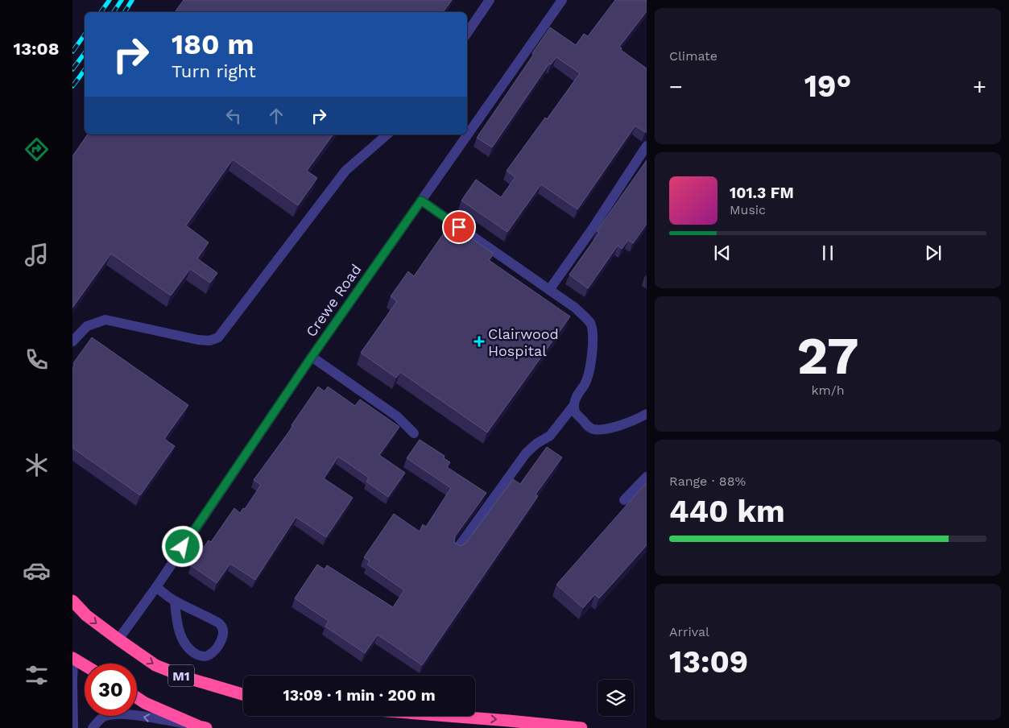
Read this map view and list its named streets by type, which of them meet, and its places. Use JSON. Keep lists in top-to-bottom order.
{
  "streets": {
    "highway": ["M1"],
    "street": ["Crewe Road"]
  },
  "crossings": [
    ["Crewe Road", "M1"]
  ],
  "places": {
    "health": ["Clairwood Hospital"]
  },
  "page": {
    "tabs": "13:08",
    "tile": [
      "Climate",
      ["27", "km/h"],
      ["Range · 88%", "440 km"],
      ["Arrival", "13:09"]
    ],
    "turn": ["180 m", "Turn right"],
    "heat": ["−", "19°", "+"],
    "song": ["101.3 FM", "Music"],
    "limit": "30",
    "trip": "13:09 · 1 min · 200 m"
  }
}
